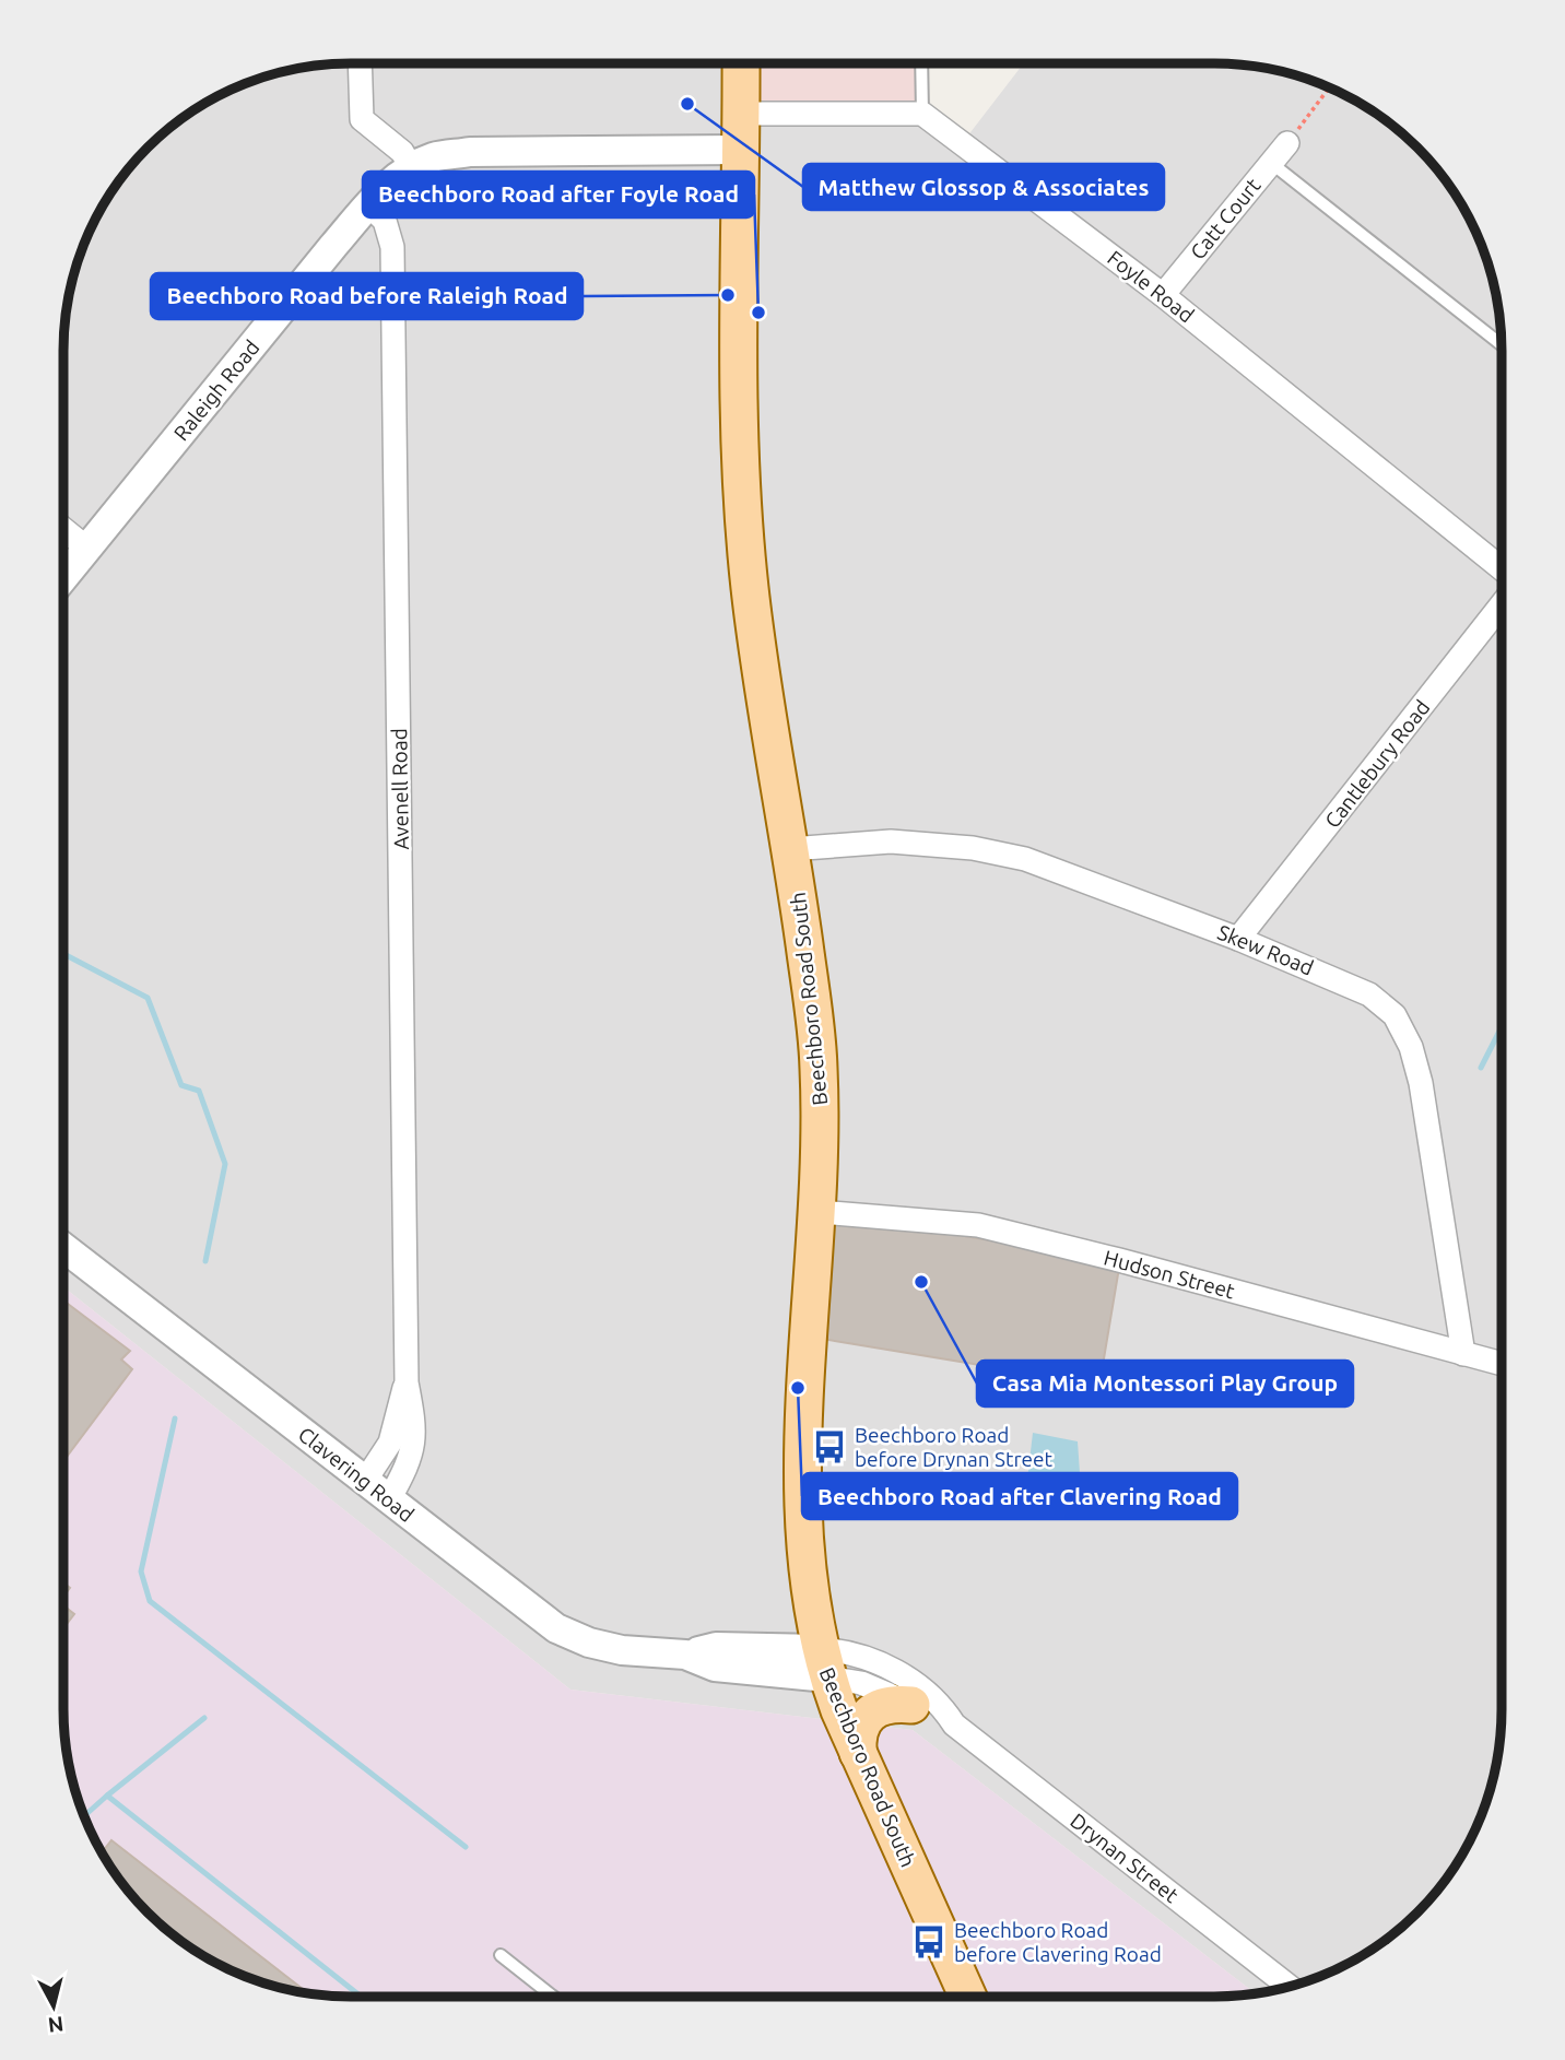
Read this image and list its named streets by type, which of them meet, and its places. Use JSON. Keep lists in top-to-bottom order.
{
  "streets": {
    "main road": ["Beechboro Road South"],
    "street": [
      "Catt Court",
      "Foyle Road",
      "Raleigh Road",
      "Cantlebury Road",
      "Avenell Road",
      "Skew Road",
      "Hudson Street",
      "Clavering Road",
      "Drynan Street"
    ]
  },
  "crossings": [
    ["Catt Court", "Foyle Road"],
    ["Raleigh Road", "Avenell Road"],
    ["Raleigh Road", "Beechboro Road South"],
    ["Cantlebury Road", "Skew Road"],
    ["Avenell Road", "Clavering Road"],
    ["Skew Road", "Beechboro Road South"],
    ["Skew Road", "Hudson Street"],
    ["Beechboro Road South", "Hudson Street"],
    ["Beechboro Road South", "Clavering Road"],
    ["Beechboro Road South", "Drynan Street"],
    ["Clavering Road", "Drynan Street"]
  ],
  "places": {
    "other": [
      "Matthew Glossop & Associates",
      "Beechboro Road before Raleigh Road",
      "Beechboro Road after Foyle Road",
      "Casa Mia Montessori Play Group",
      "Beechboro Road after Clavering Road"
    ],
    "bus stop": ["Beechboro Road before Drynan Street", "Beechboro Road before Clavering Road"]
  },
  "north": "bottom"
}
